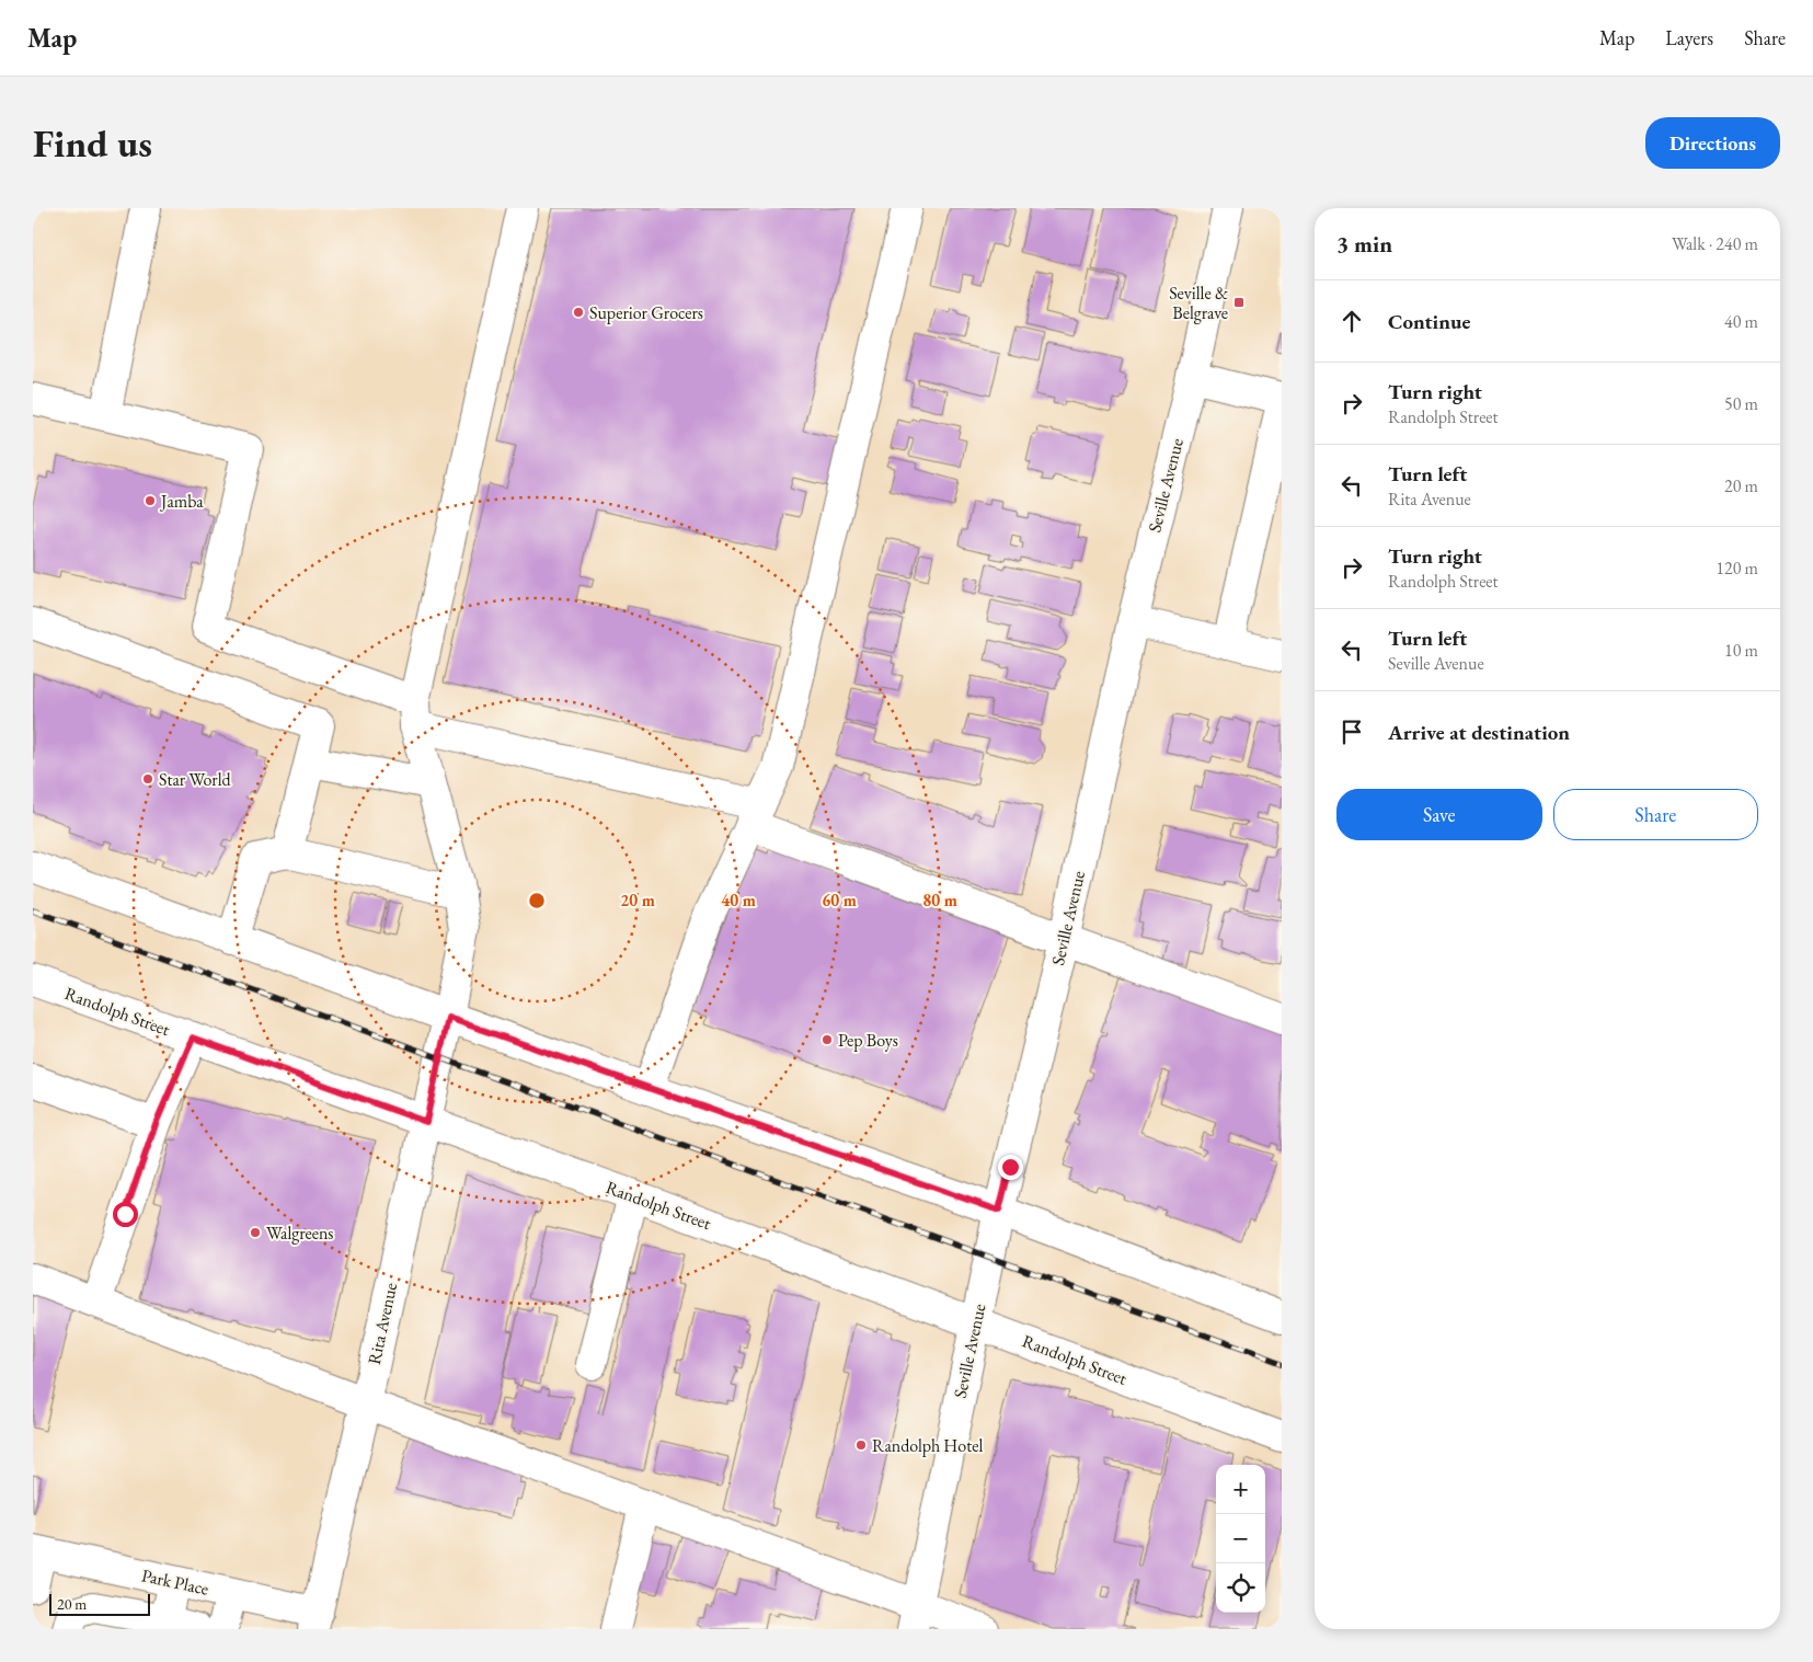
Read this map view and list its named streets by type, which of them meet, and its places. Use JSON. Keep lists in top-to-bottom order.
{
  "streets": {
    "street": [
      "Seville Avenue",
      "Randolph Street",
      "Rita Avenue",
      "Park Place"
    ]
  },
  "crossings": [
    ["Seville Avenue", "Randolph Street"],
    ["Randolph Street", "Rita Avenue"],
    ["Rita Avenue", "Park Place"]
  ],
  "places": {
    "transit": ["Seville & Belgrave"],
    "other": [
      "Superior Grocers",
      "Jamba",
      "Star World",
      "Pep Boys",
      "Walgreens",
      "Randolph Hotel"
    ]
  },
  "scale_bar": "20 m",
  "page": {
    "header": "Map",
    "nav": ["Map", "Layers", "Share"],
    "buttons": [
      "Directions",
      ["Save", "Share"]
    ],
    "title": "Find us",
    "heading": ["3 min", "Walk · 240 m"],
    "list": [
      ["Continue", "40 m"],
      ["Turn right", "Randolph Street", "50 m"],
      ["Turn left", "Rita Avenue", "20 m"],
      ["Turn right", "Randolph Street", "120 m"],
      ["Turn left", "Seville Avenue", "10 m"],
      "Arrive at destination"
    ],
    "map_buttons": ["+", "−"],
    "scale": "20 m"
  },
  "rings": [
    "20 m",
    "40 m",
    "60 m",
    "80 m"
  ]
}
